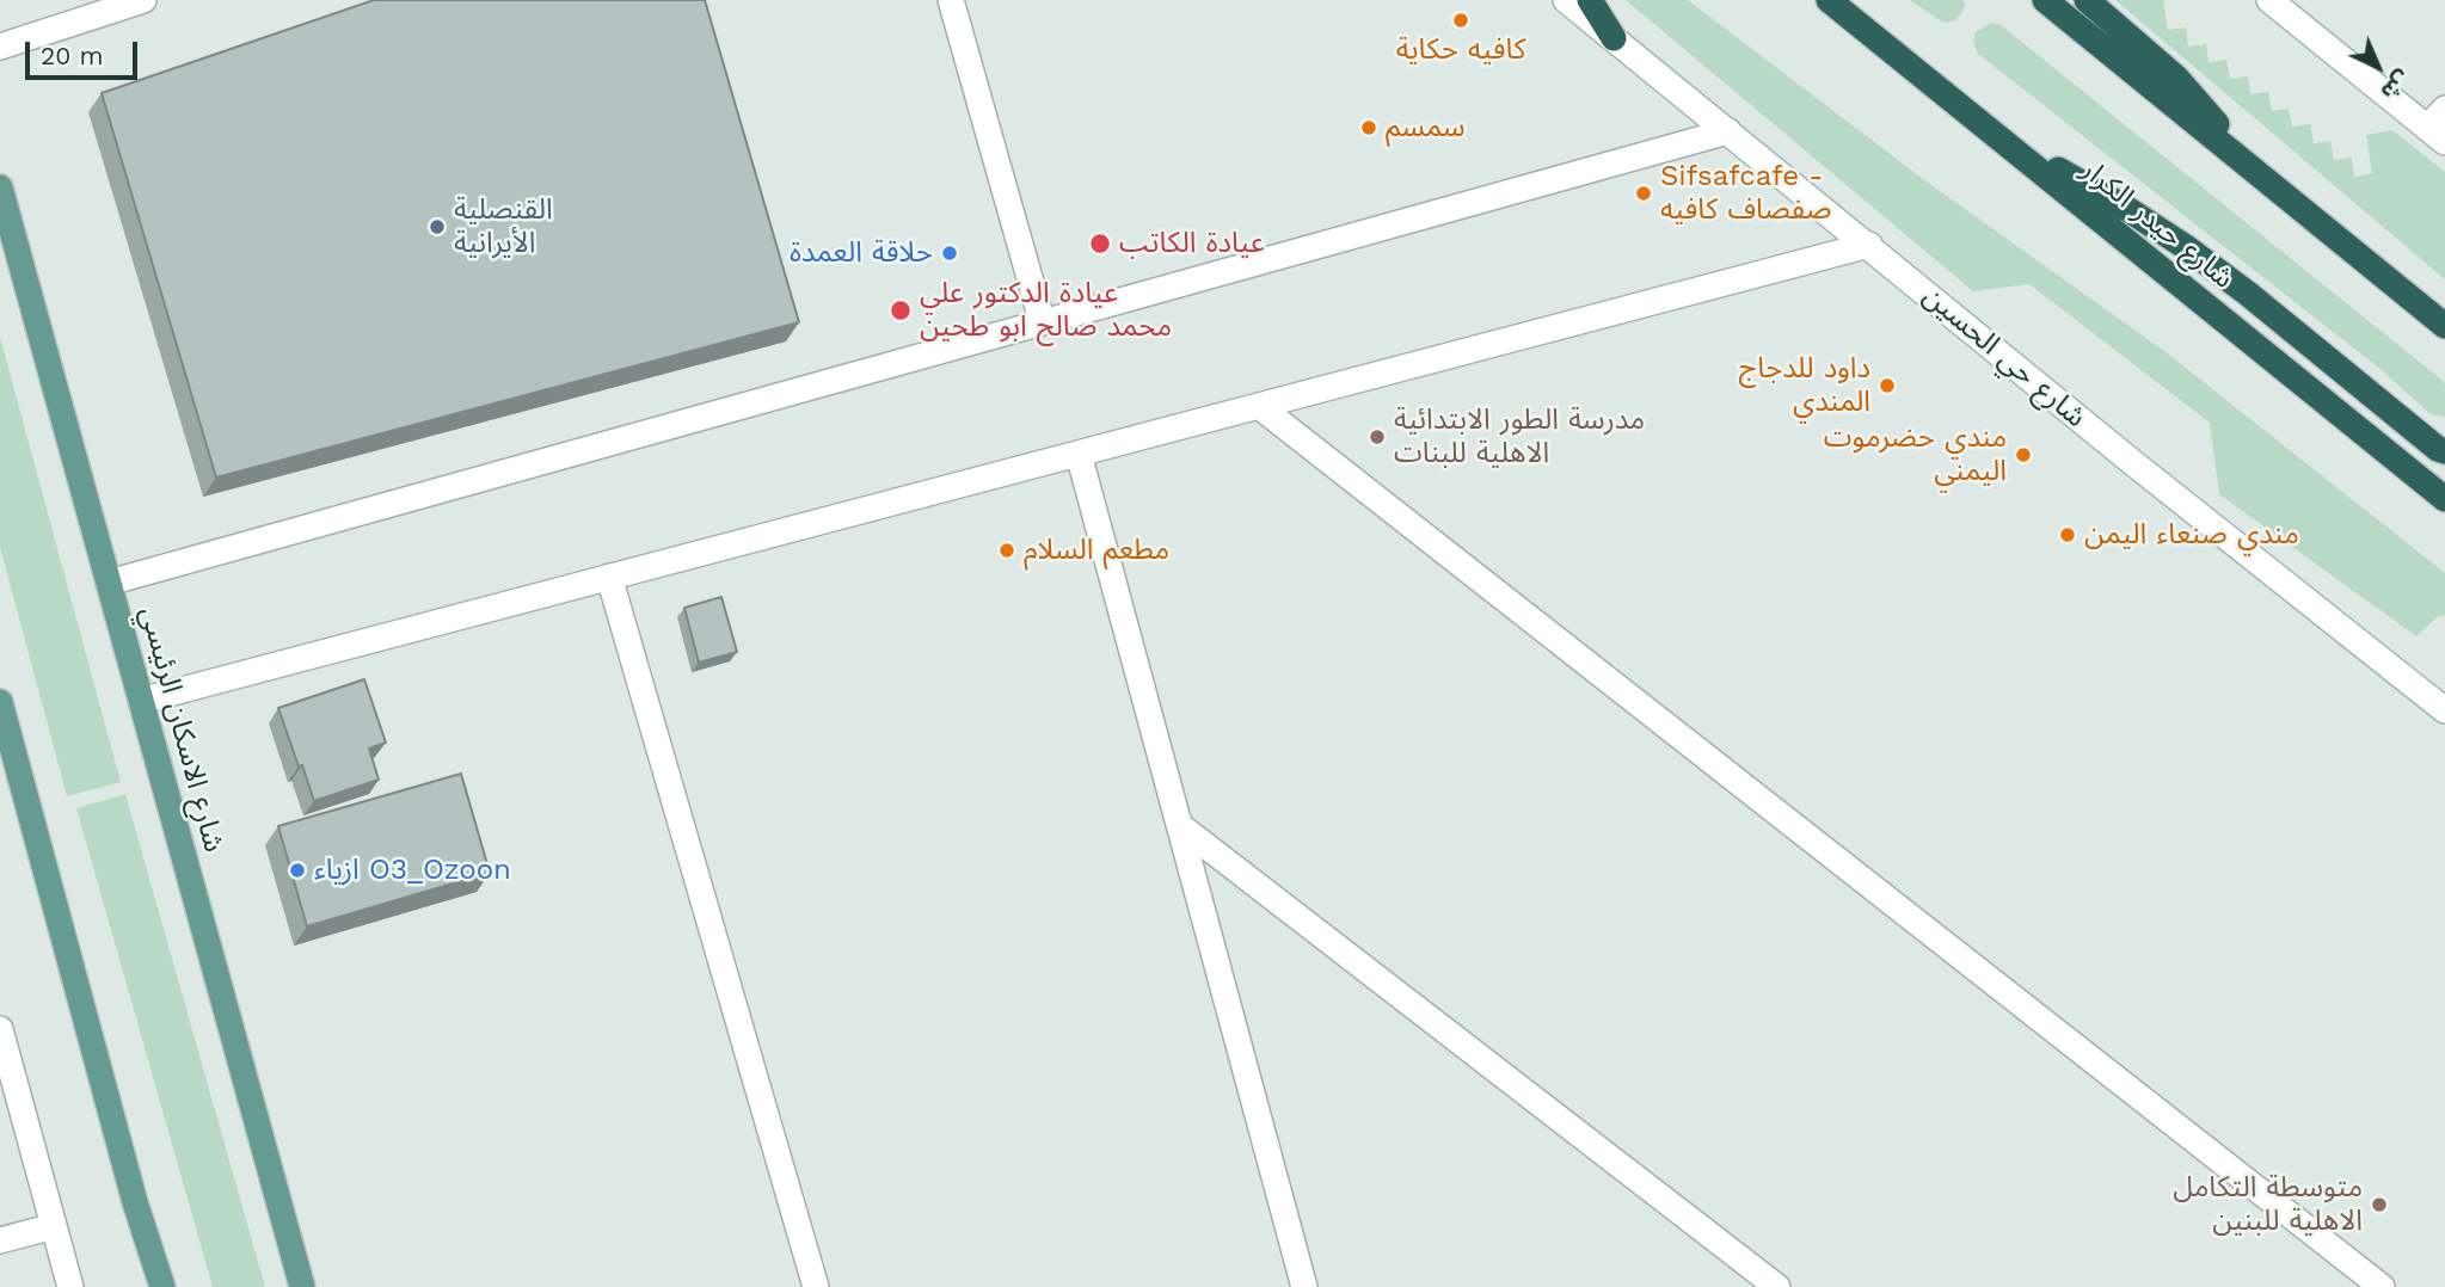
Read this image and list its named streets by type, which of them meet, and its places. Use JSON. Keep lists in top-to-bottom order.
{
  "streets": {
    "highway": ["شارع حيدر الكرار"],
    "main road": ["شارع الاسكان الرئيسي"],
    "street": ["شارع حي الحسين"]
  },
  "places": [
    "كافيه حكاية",
    "سمسم",
    "Sifsafcafe - صفصاف كافيه",
    "القنصلية الأيرانية",
    "عيادة الكاتب",
    "حلاقة العمدة",
    "عيادة الدكتور علي محمد صالح ابو طحين",
    "داود للدجاج المندي",
    "مدرسة الطور الابتدائية الاهلية للبنات",
    "مندي حضرموت اليمني",
    "مندي صنعاء اليمن",
    "مطعم السلام",
    "ازياء O3_Ozoon",
    "متوسطة التكامل الاهلية للبنين"
  ],
  "scale_bar": "20 m",
  "north": "bottom right"
}
